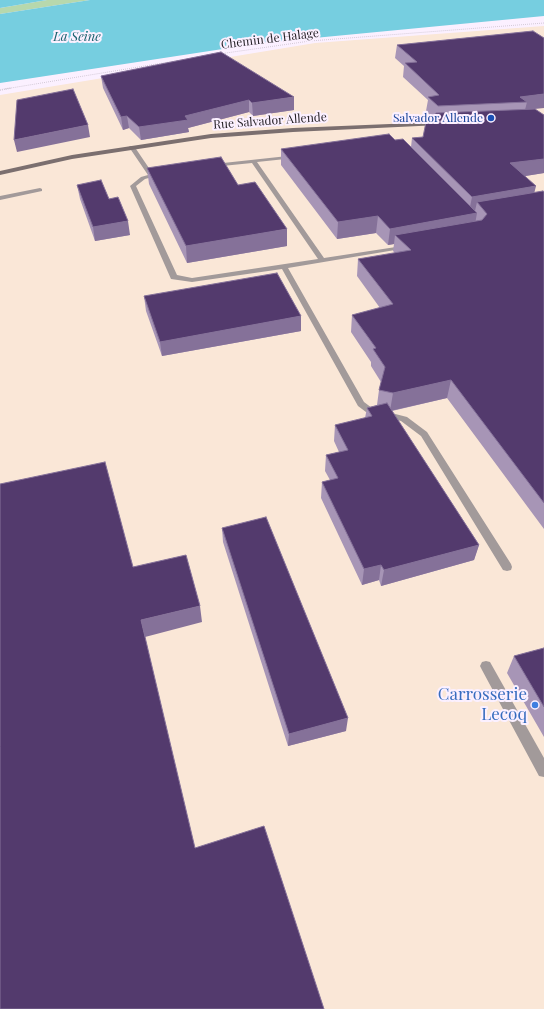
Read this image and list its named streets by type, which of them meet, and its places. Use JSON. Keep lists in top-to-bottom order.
{
  "streets": {
    "street": ["Rue Salvador Allende"],
    "path": ["Chemin de Halage"]
  },
  "water": ["La Seine"],
  "places": ["Salvador Allende", "Carrosserie Lecoq"]
}
